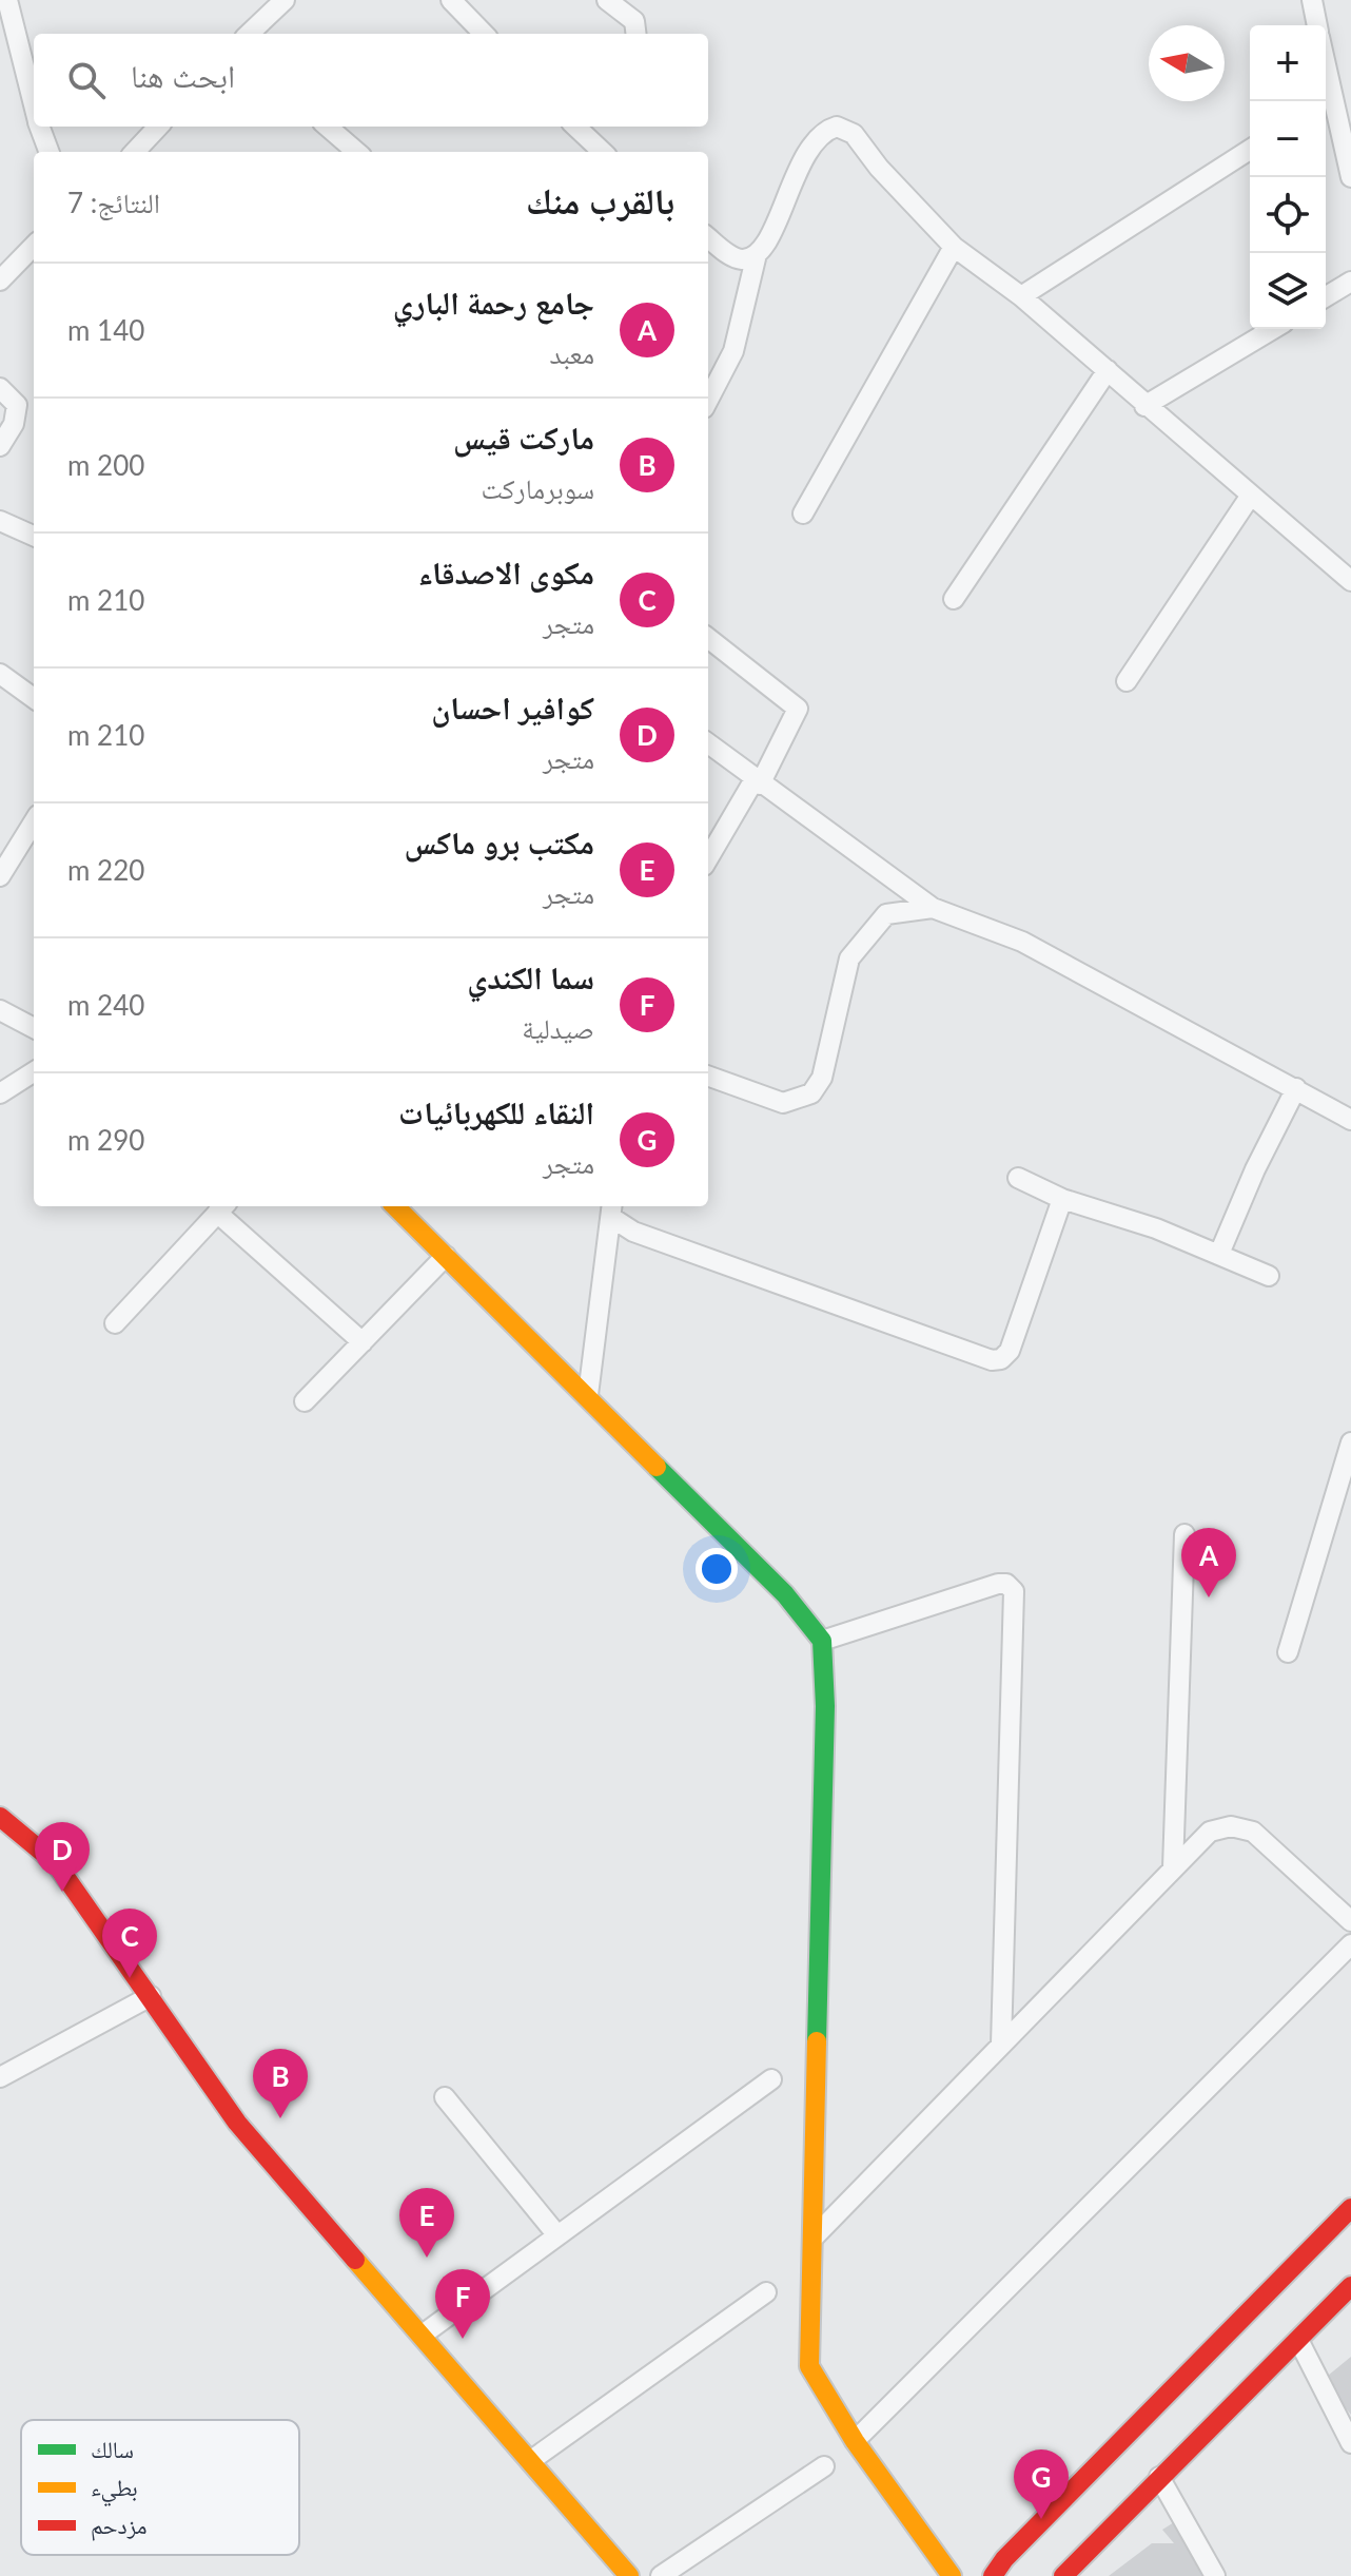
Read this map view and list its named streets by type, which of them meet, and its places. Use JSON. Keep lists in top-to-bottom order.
{
  "legend": ["سالك", "بطيء", "مزدحم"],
  "north": "left",
  "page": {
    "map_buttons": ["+", "−"],
    "search": "ابحث هنا",
    "heading": ["بالقرب منك", "النتائج: 7"],
    "list": [
      {
        "mark": "A",
        "name": "جامع رحمة الباري",
        "note": "معبد",
        "value": "140 m"
      },
      {
        "mark": "B",
        "name": "ماركت قيس",
        "note": "سوبرماركت",
        "value": "200 m"
      },
      {
        "mark": "C",
        "name": "مكوى الاصدقاء",
        "note": "متجر",
        "value": "210 m"
      },
      {
        "mark": "D",
        "name": "كوافير احسان",
        "note": "متجر",
        "value": "210 m"
      },
      {
        "mark": "E",
        "name": "مكتب برو ماكس",
        "note": "متجر",
        "value": "220 m"
      },
      {
        "mark": "F",
        "name": "سما الكندي",
        "note": "صيدلية",
        "value": "240 m"
      },
      {
        "mark": "G",
        "name": "النقاء للكهربائيات",
        "note": "متجر",
        "value": "290 m"
      }
    ],
    "pins": [
      "A",
      "D",
      "C",
      "B",
      "E",
      "F",
      "G"
    ]
  }
}
